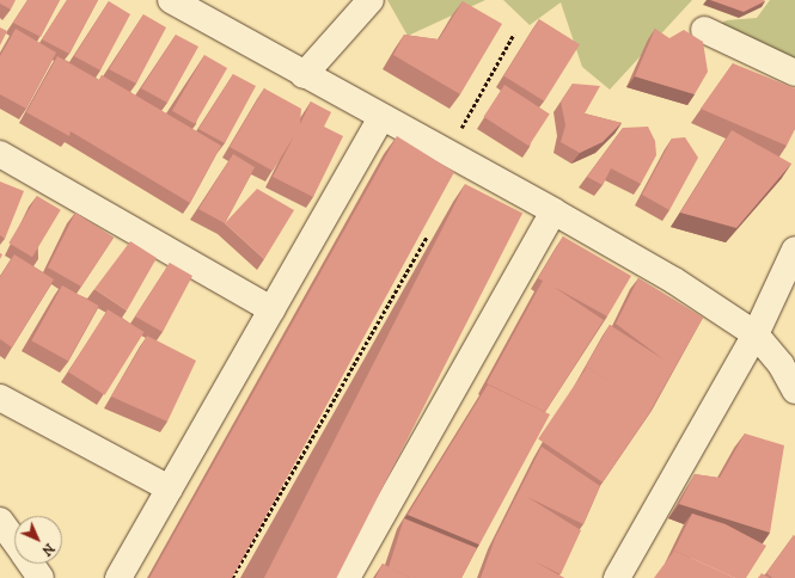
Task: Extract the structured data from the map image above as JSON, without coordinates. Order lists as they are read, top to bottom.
{
  "north": "bottom right"
}
